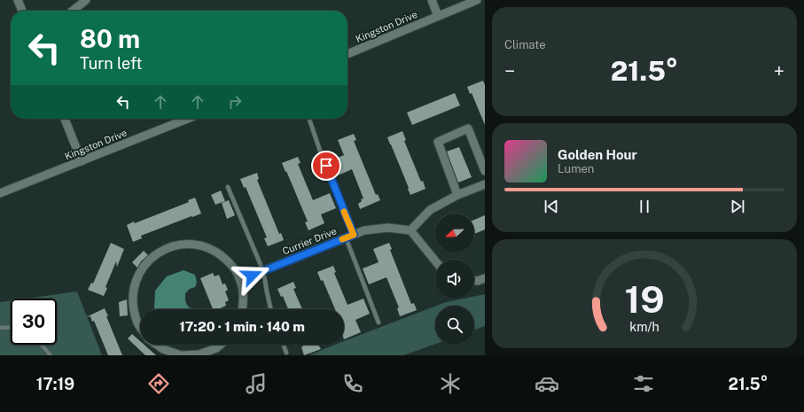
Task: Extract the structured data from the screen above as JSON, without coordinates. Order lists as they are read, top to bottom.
{
  "streets": {
    "street": ["Kingston Drive", "Currier Drive"]
  },
  "north": "left",
  "page": {
    "tile": "Climate",
    "turn": ["80 m", "Turn left"],
    "heat": ["−", "21.5°", "+"],
    "song": ["Golden Hour", "Lumen"],
    "limit": "30",
    "trip": "17:20 · 1 min · 140 m",
    "tabs": ["17:19", "21.5°"],
    "gauge": ["19", "km/h"]
  }
}
